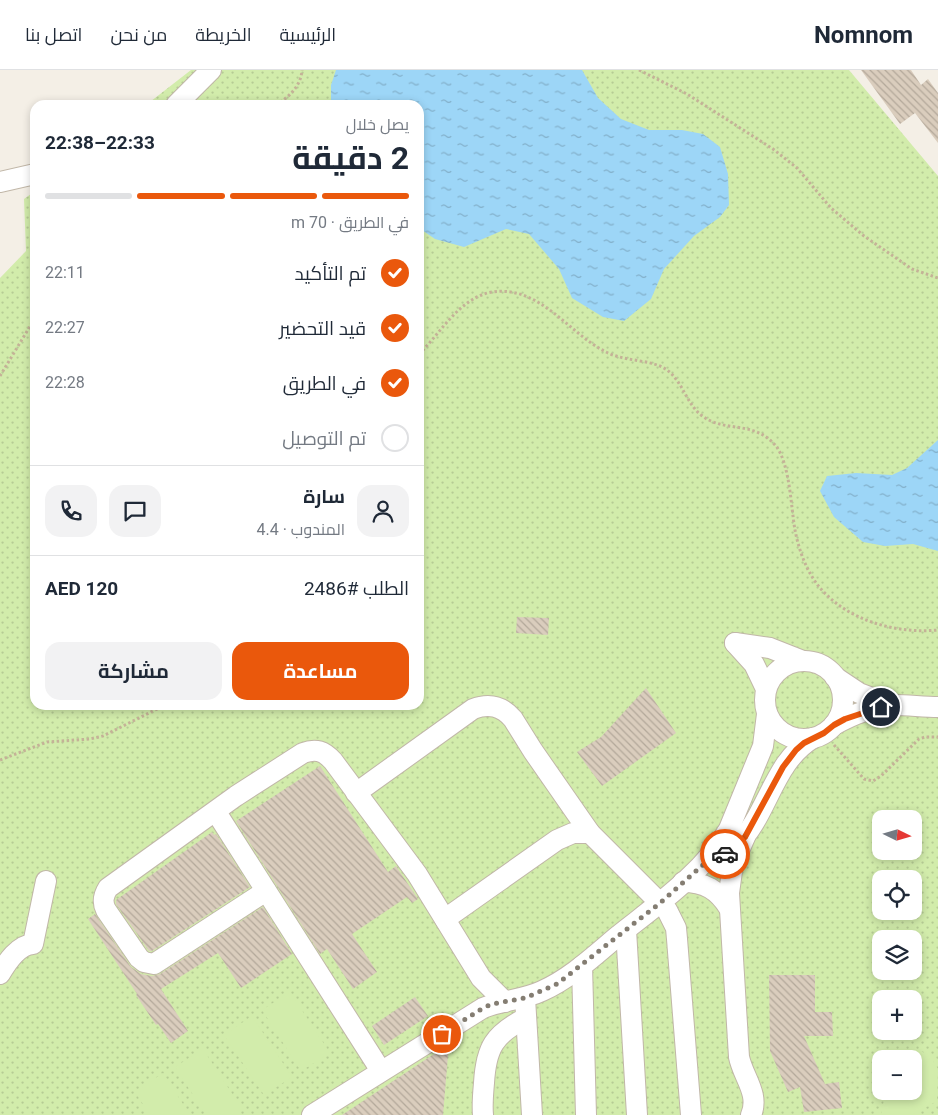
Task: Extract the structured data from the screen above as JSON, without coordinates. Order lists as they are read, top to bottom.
{
  "north": "right",
  "page": {
    "header": "Nomnom",
    "nav": [
      "الرئيسية",
      "الخريطة",
      "من نحن",
      "اتصل بنا"
    ],
    "heading": ["2 دقيقة", "يصل خلال", "22:33–22:38"],
    "panel": [
      "سارة",
      "المندوب · 4.4",
      "الطلب #2486",
      "AED 120"
    ],
    "bar": "في الطريق · 70 m",
    "list": [
      ["تم التأكيد", "22:11"],
      ["قيد التحضير", "22:27"],
      ["في الطريق", "22:28"],
      "تم التوصيل"
    ],
    "buttons": ["مساعدة", "مشاركة"],
    "map_buttons": ["+", "−"]
  }
}
